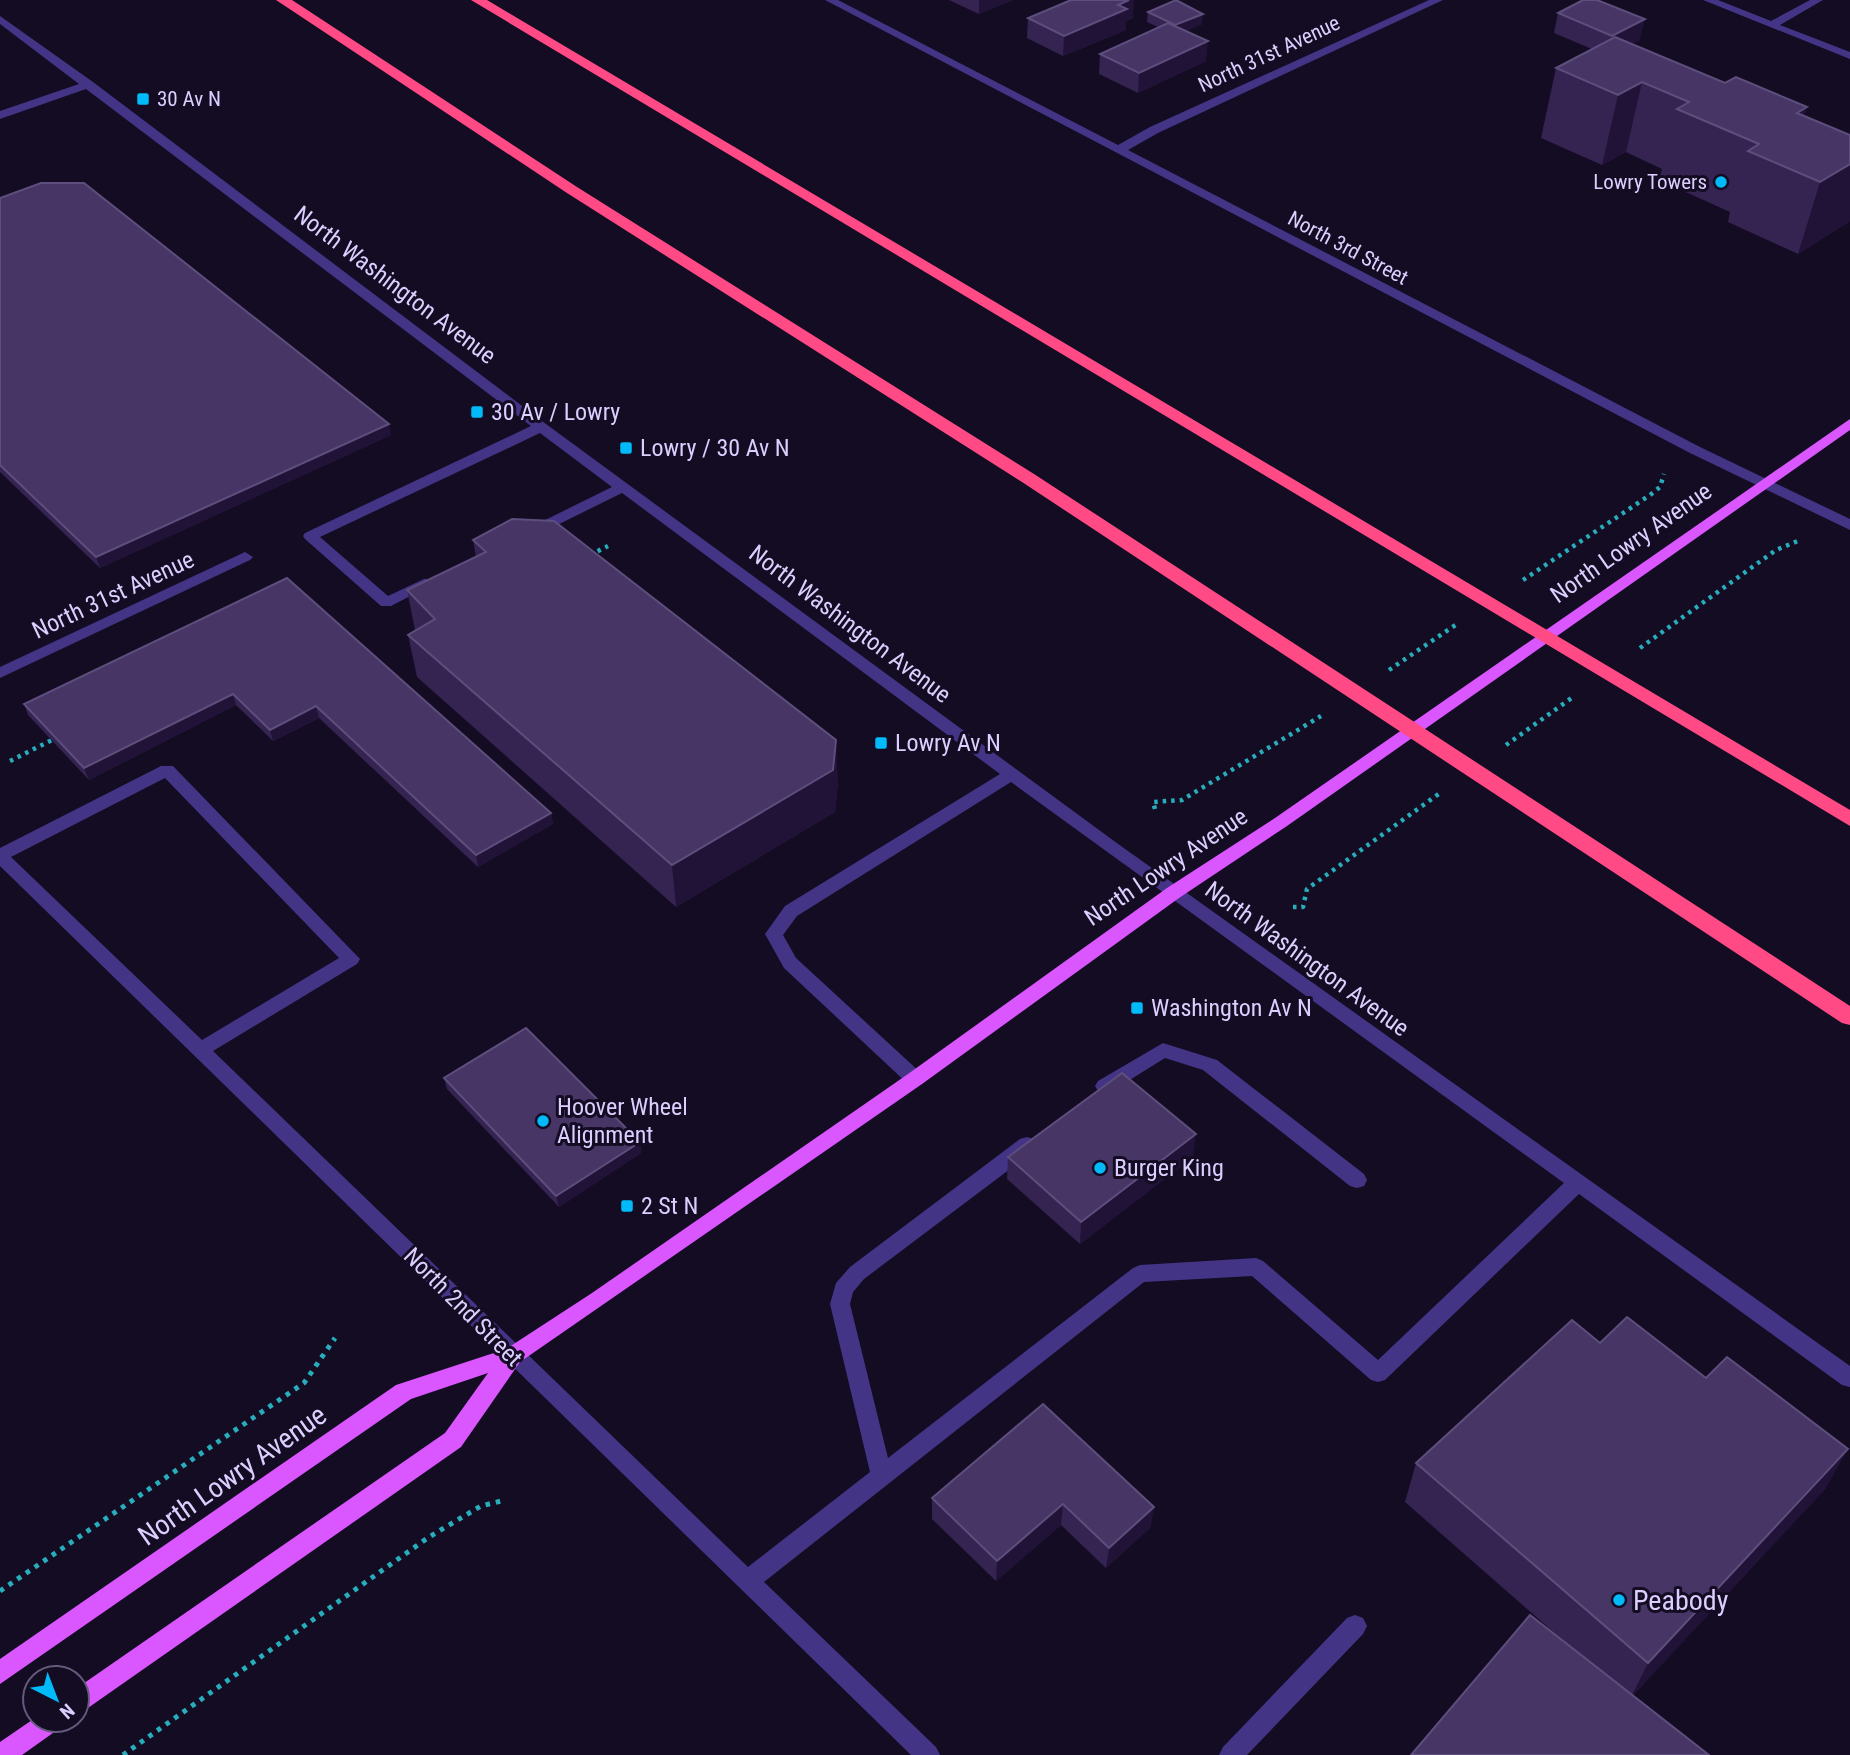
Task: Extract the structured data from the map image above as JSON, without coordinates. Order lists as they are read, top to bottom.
{
  "streets": {
    "main road": ["North Lowry Avenue"],
    "street": [
      "North 31st Avenue",
      "North 3rd Street",
      "North Washington Avenue",
      "North 2nd Street"
    ]
  },
  "crossings": [
    ["North 31st Avenue", "North 3rd Street"],
    ["North 3rd Street", "North Lowry Avenue"],
    ["North Washington Avenue", "North Lowry Avenue"],
    ["North Lowry Avenue", "North 2nd Street"]
  ],
  "places": {
    "transit": [
      "30 Av N",
      "30 Av / Lowry",
      "Lowry / 30 Av N",
      "Lowry Av N",
      "Washington Av N",
      "2 St N"
    ],
    "other": [
      "Lowry Towers",
      "Hoover Wheel Alignment",
      "Burger King",
      "Peabody"
    ]
  },
  "north": "bottom right"
}
